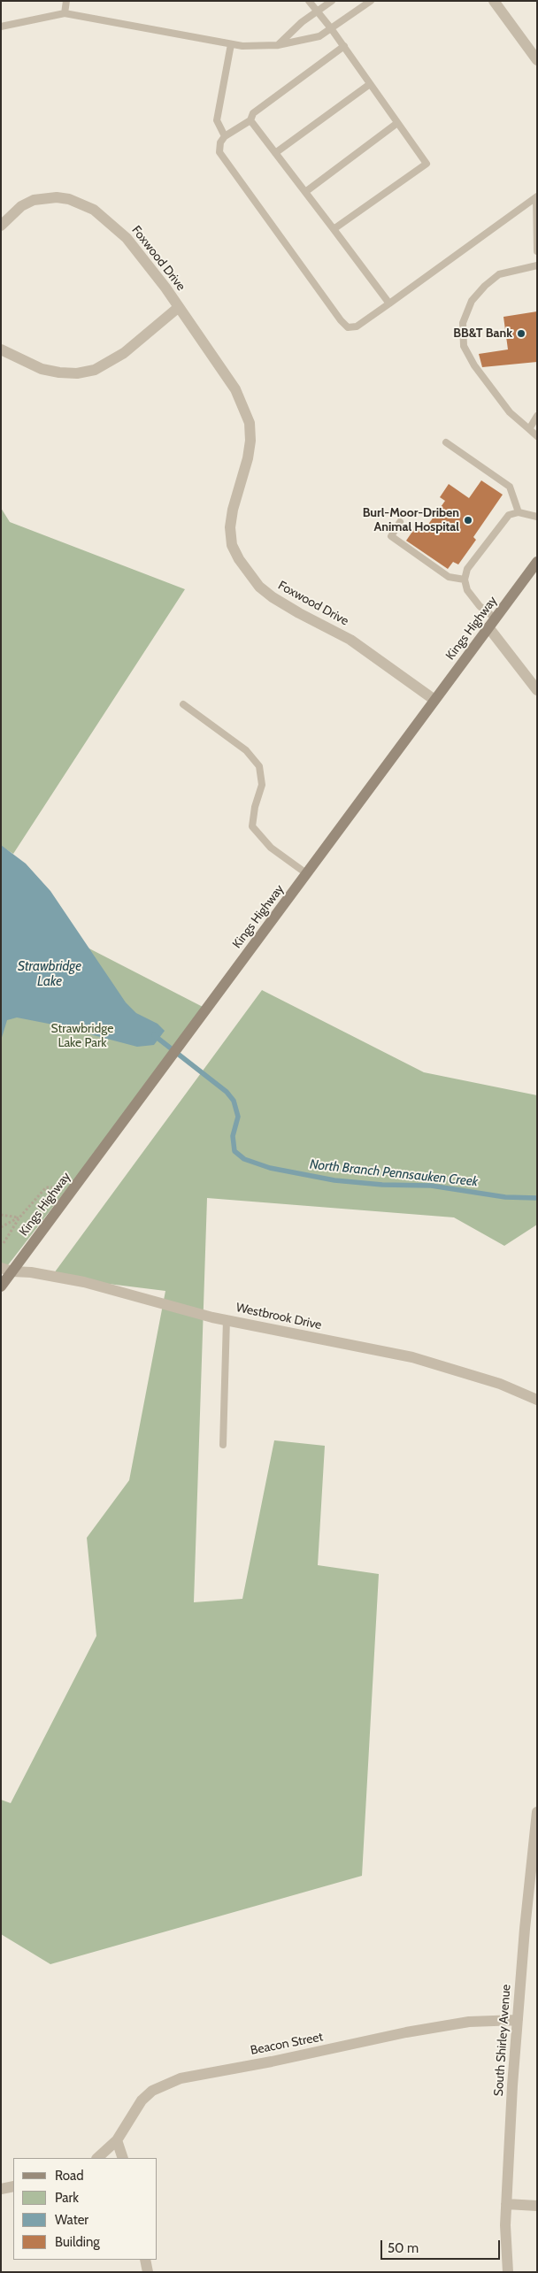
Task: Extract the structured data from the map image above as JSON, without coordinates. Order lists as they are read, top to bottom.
{
  "streets": {
    "main road": ["Kings Highway"],
    "street": [
      "Foxwood Drive",
      "Westbrook Drive",
      "South Shirley Avenue",
      "Beacon Street"
    ]
  },
  "crossings": [
    ["Foxwood Drive", "Kings Highway"],
    ["Kings Highway", "Westbrook Drive"],
    ["South Shirley Avenue", "Beacon Street"]
  ],
  "water": ["Strawbridge Lake", "North Branch Pennsauken Creek"],
  "parks": ["Strawbridge Lake Park"],
  "places": ["BB&T Bank", "Burl-Moor-Driben Animal Hospital"],
  "legend": [
    "Road",
    "Park",
    "Water",
    "Building"
  ],
  "scale_bar": "50 m"
}
